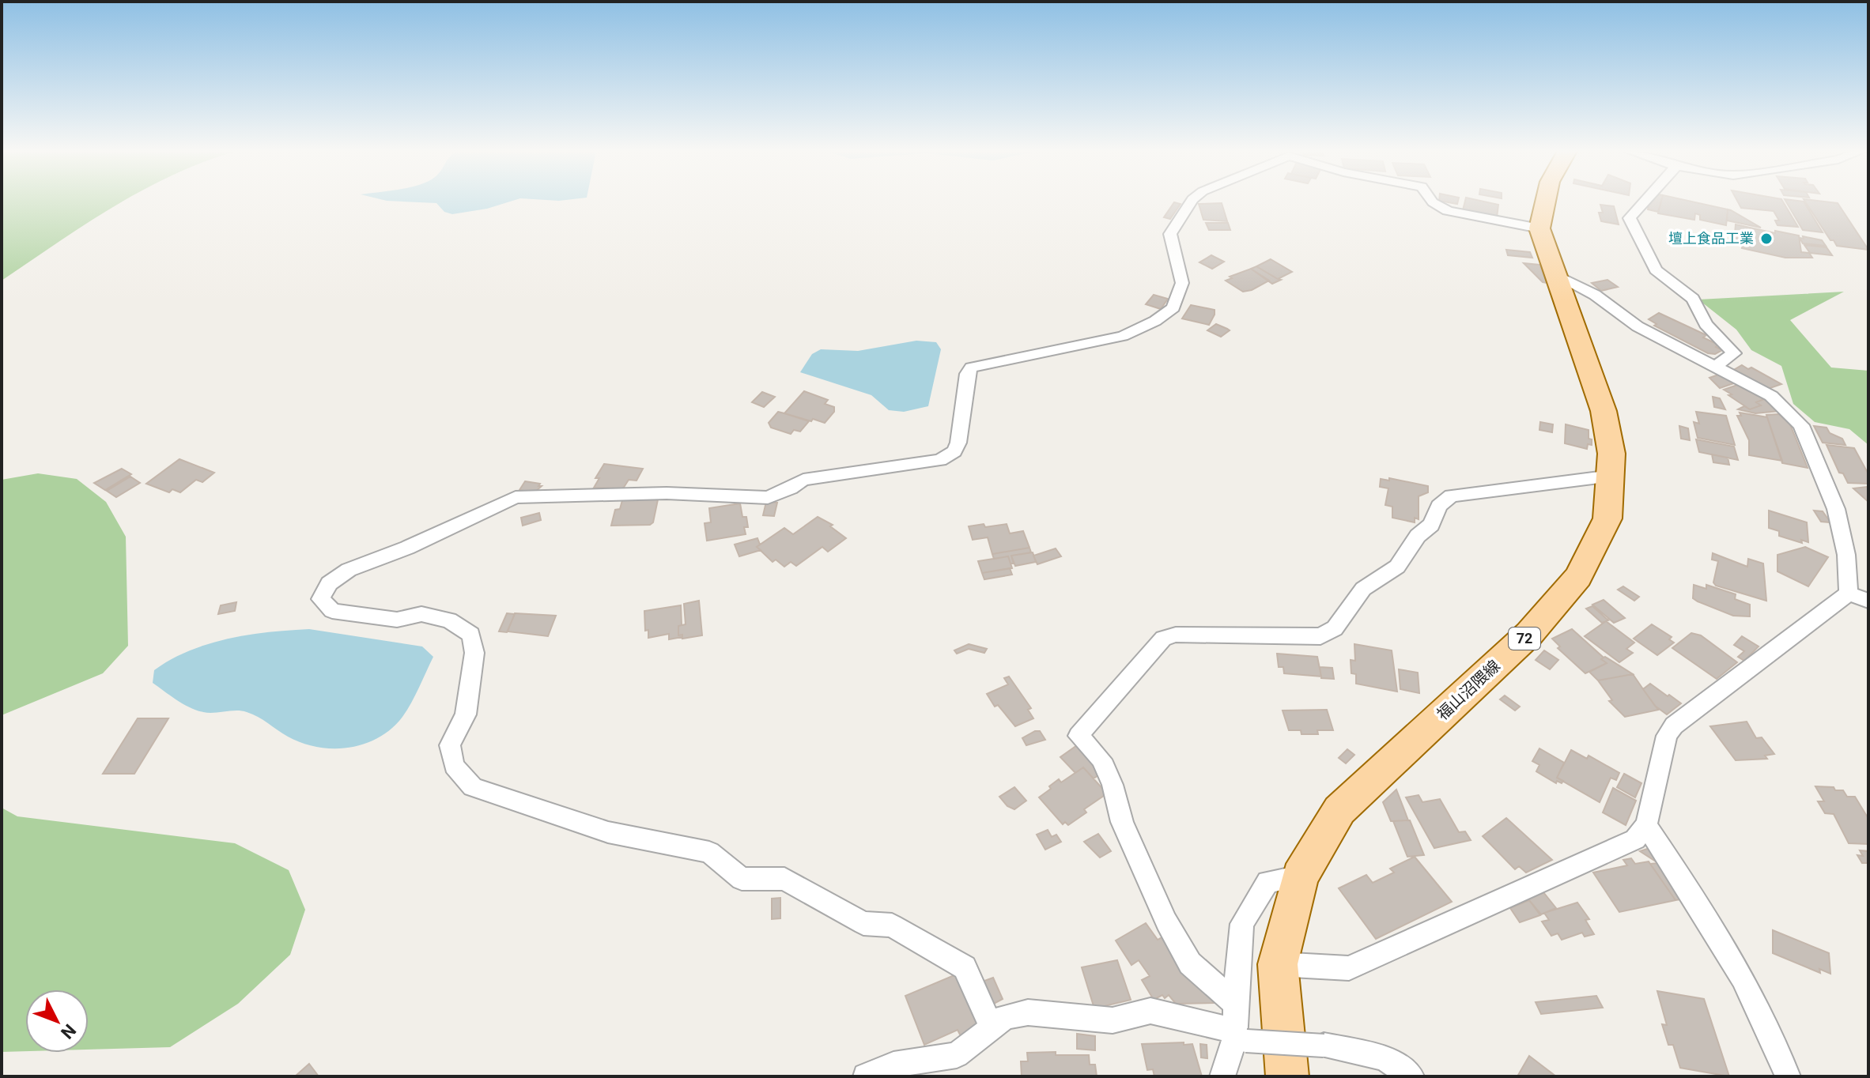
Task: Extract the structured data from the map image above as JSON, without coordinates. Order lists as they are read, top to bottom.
{
  "streets": {
    "main road": ["72", "福山沼隈線"]
  },
  "places": ["壇上食品工業"],
  "north": "bottom right"
}
